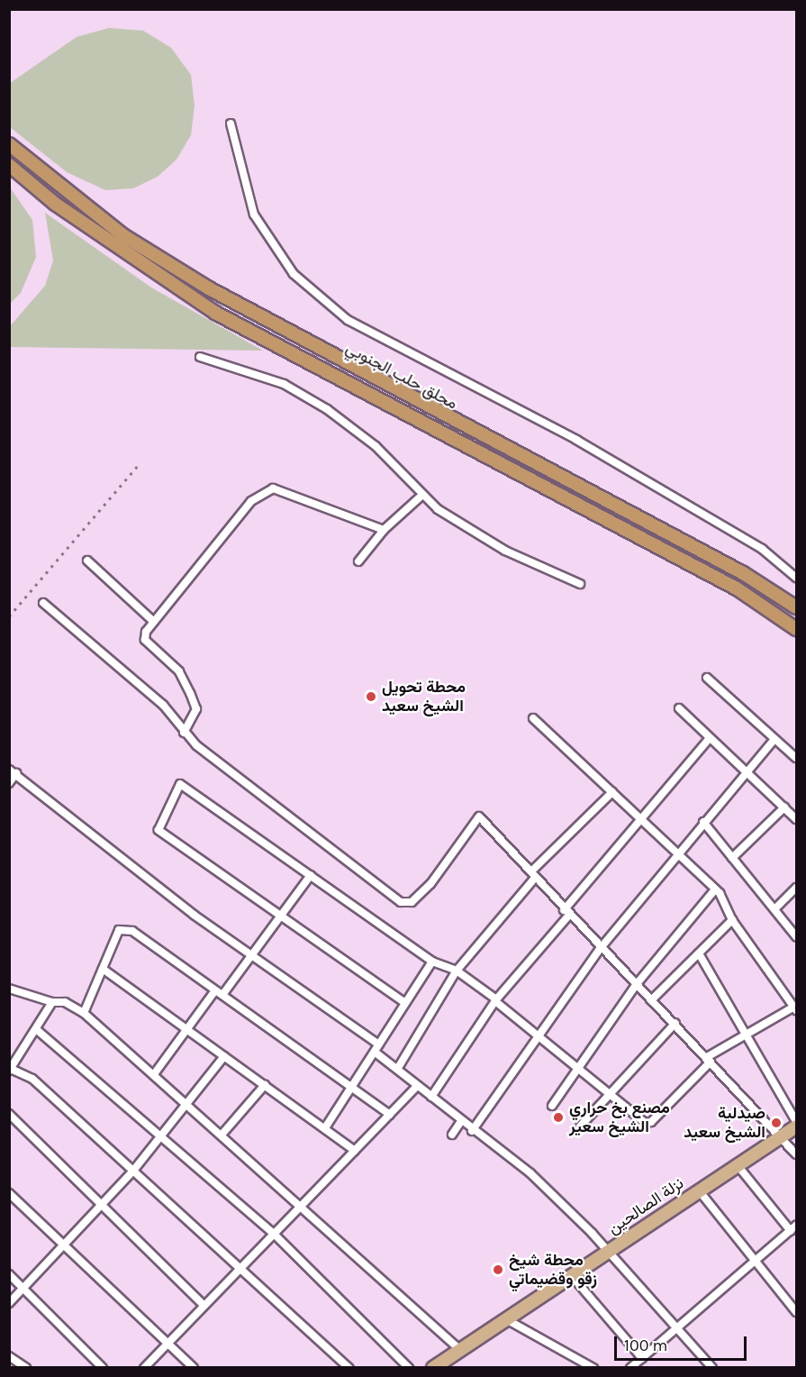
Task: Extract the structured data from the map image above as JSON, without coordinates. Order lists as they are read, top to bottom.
{
  "streets": {
    "highway": ["محلق حلب الجنوبي"],
    "main road": ["نزلة الصالحين"]
  },
  "places": [
    "محطة تحويل الشيخ سعيد",
    "مصنع بخ حراري الشيخ سعير",
    "صيدلية الشيخ سعيد",
    "محطة شيخ زقو وقضيماتي"
  ],
  "scale_bar": "100 m"
}
